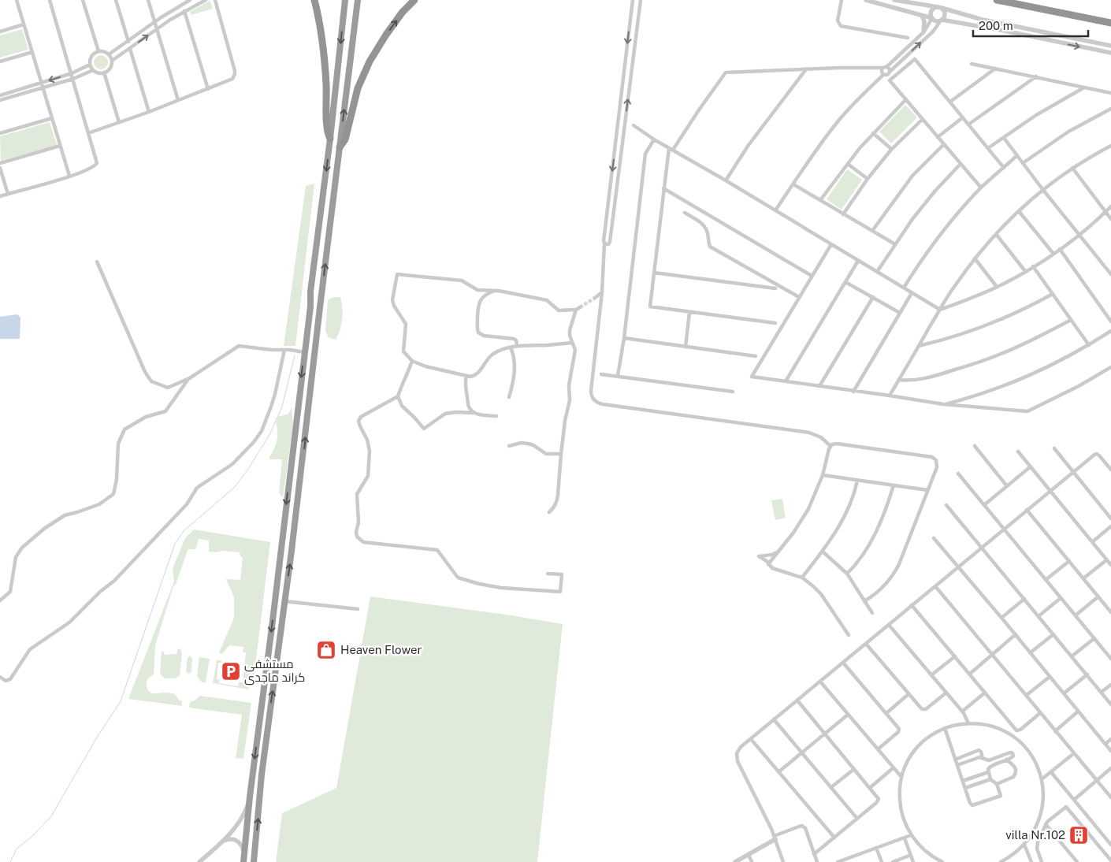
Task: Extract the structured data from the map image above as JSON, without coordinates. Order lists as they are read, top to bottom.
{
  "places": {
    "shop": ["Heaven Flower"],
    "parking": ["مستشفی کراند ماجدی"],
    "building": ["villa Nr.102"]
  },
  "scale_bar": "200 m"
}
